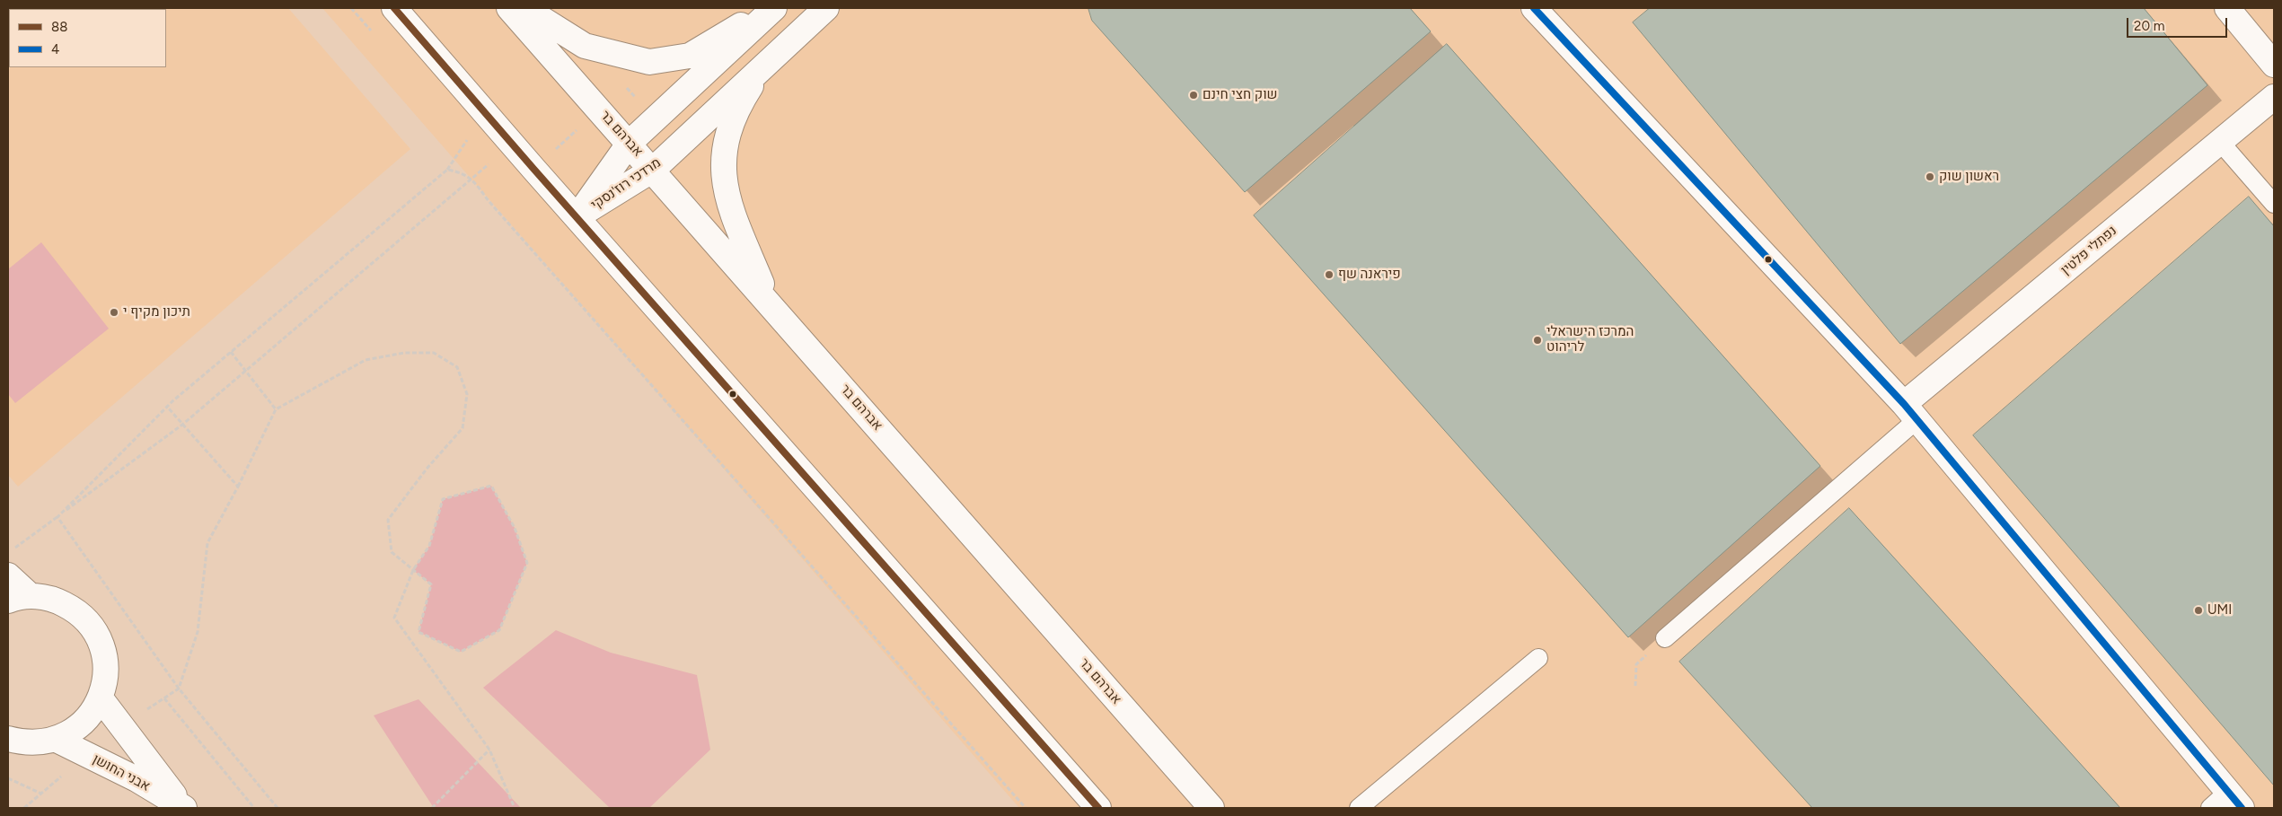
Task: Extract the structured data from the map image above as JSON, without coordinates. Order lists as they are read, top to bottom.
{
  "streets": {
    "street": [
      "אברהם בר",
      "מרדכי רוז'נסקי",
      "נפתלי פלטין",
      "אבני החושן"
    ]
  },
  "crossings": [
    ["אברהם בר", "מרדכי רוז'נסקי"]
  ],
  "places": [
    "שוק חצי חינם",
    "ראשון שוק",
    "פיראנה שף",
    "תיכון מקיף י",
    "המרכז הישראלי לריהוט",
    "UMI"
  ],
  "lines": ["transit line 88", "transit line 4"],
  "legend": ["88", "4"],
  "scale_bar": "20 m"
}
